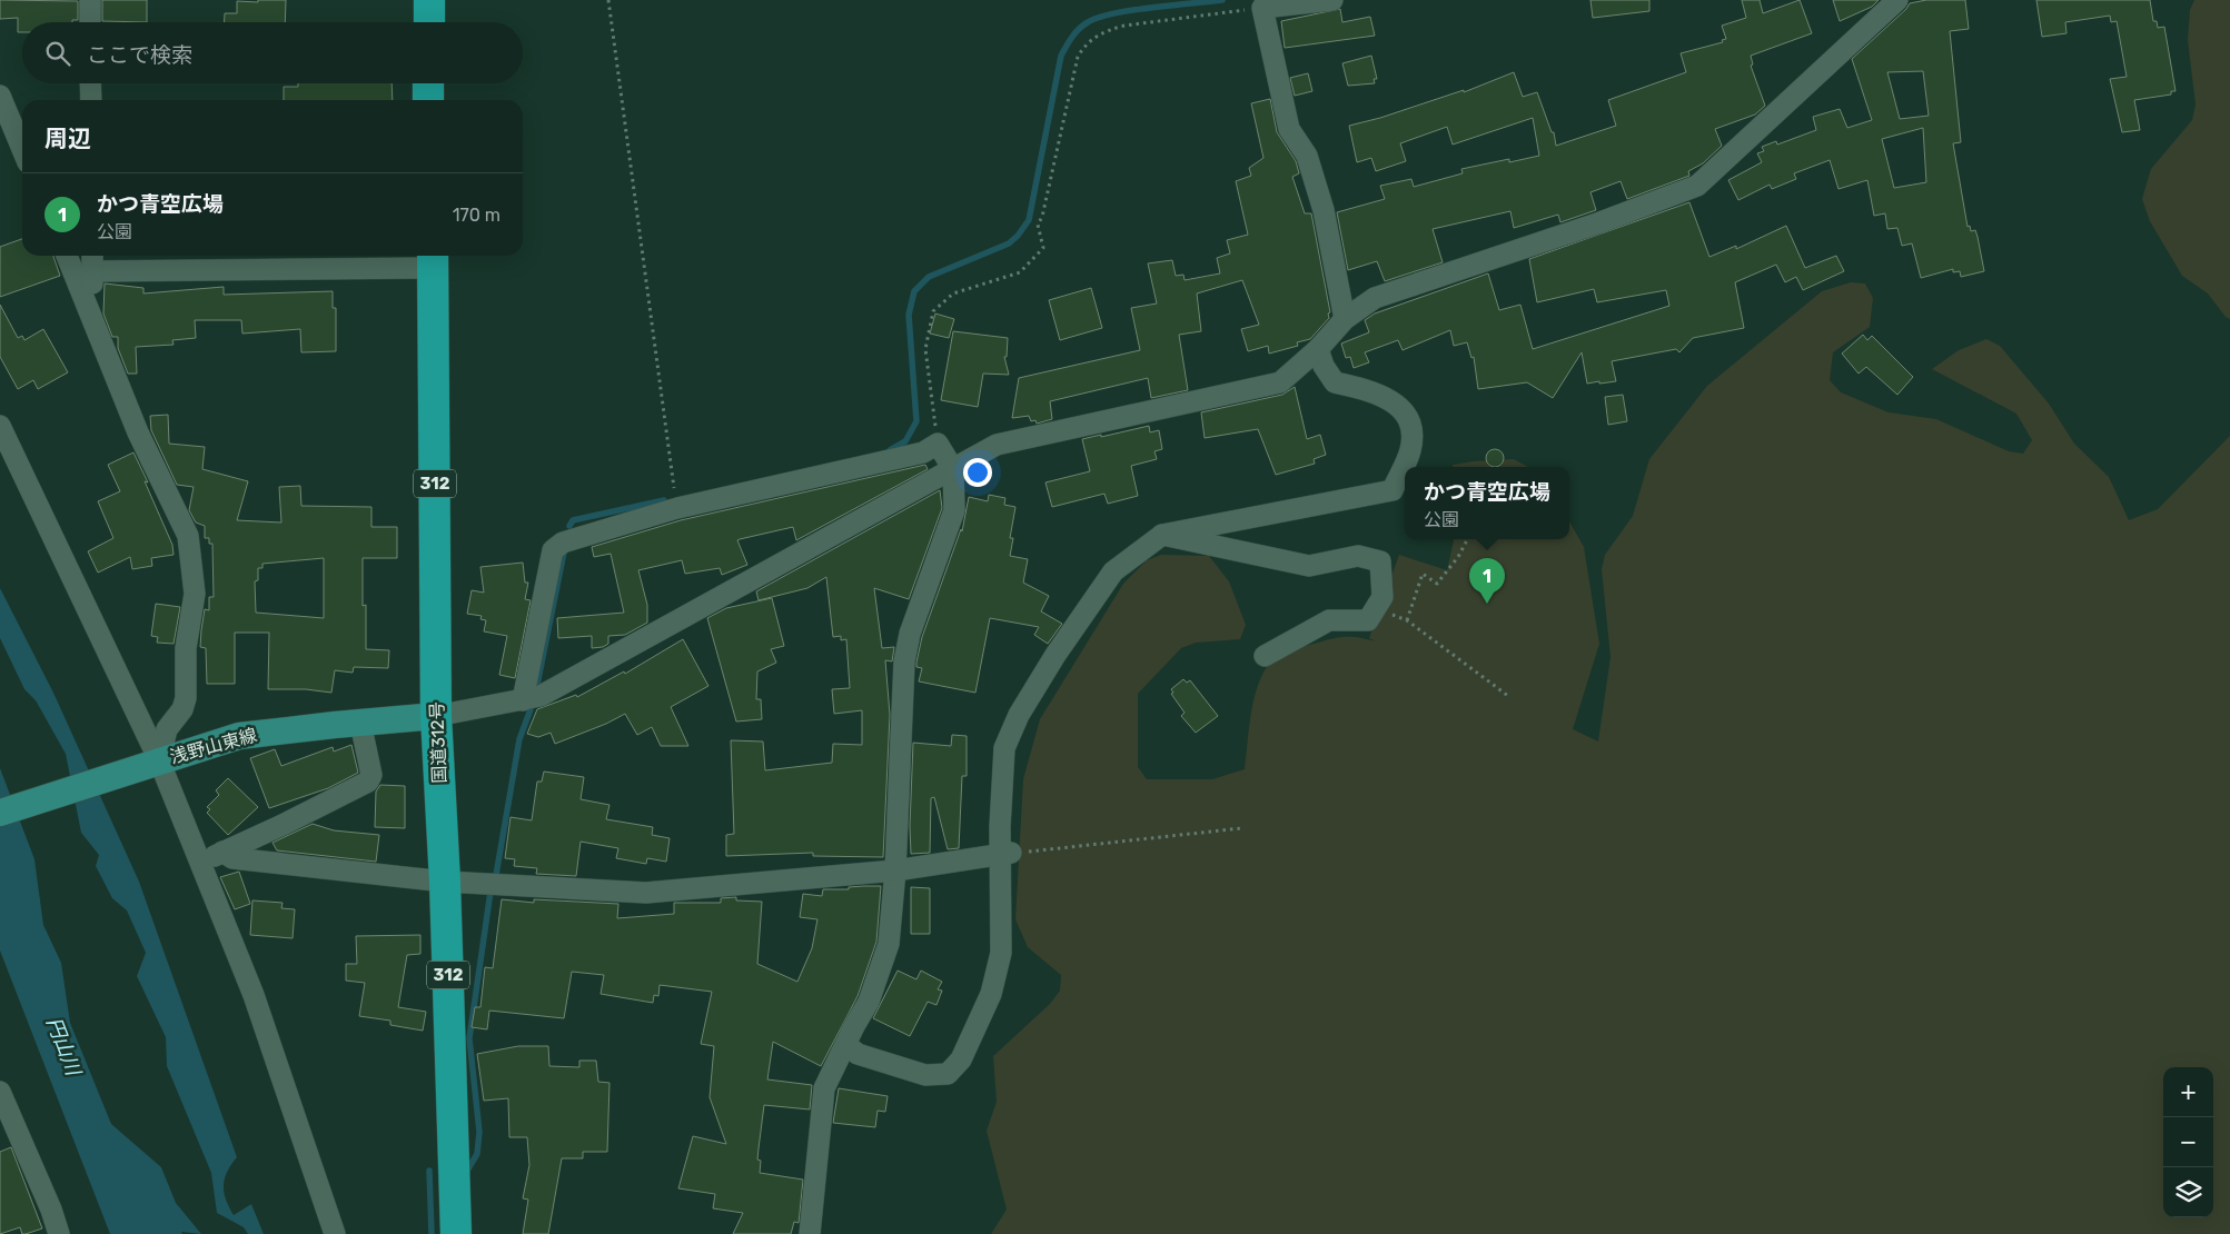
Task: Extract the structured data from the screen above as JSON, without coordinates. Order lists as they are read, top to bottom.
{
  "streets": {
    "highway": ["312", "国道312号"],
    "main road": ["浅野山東線"]
  },
  "crossings": [
    ["国道312号", "浅野山東線"]
  ],
  "water": ["円山川"],
  "page": {
    "search": "ここで検索",
    "heading": "周辺",
    "list": [
      {
        "mark": "1",
        "name": "かつ青空広場",
        "note": "公園",
        "value": "170 m"
      }
    ],
    "popup": ["かつ青空広場", "公園"],
    "pins": "1",
    "map_buttons": ["+", "−"]
  }
}
